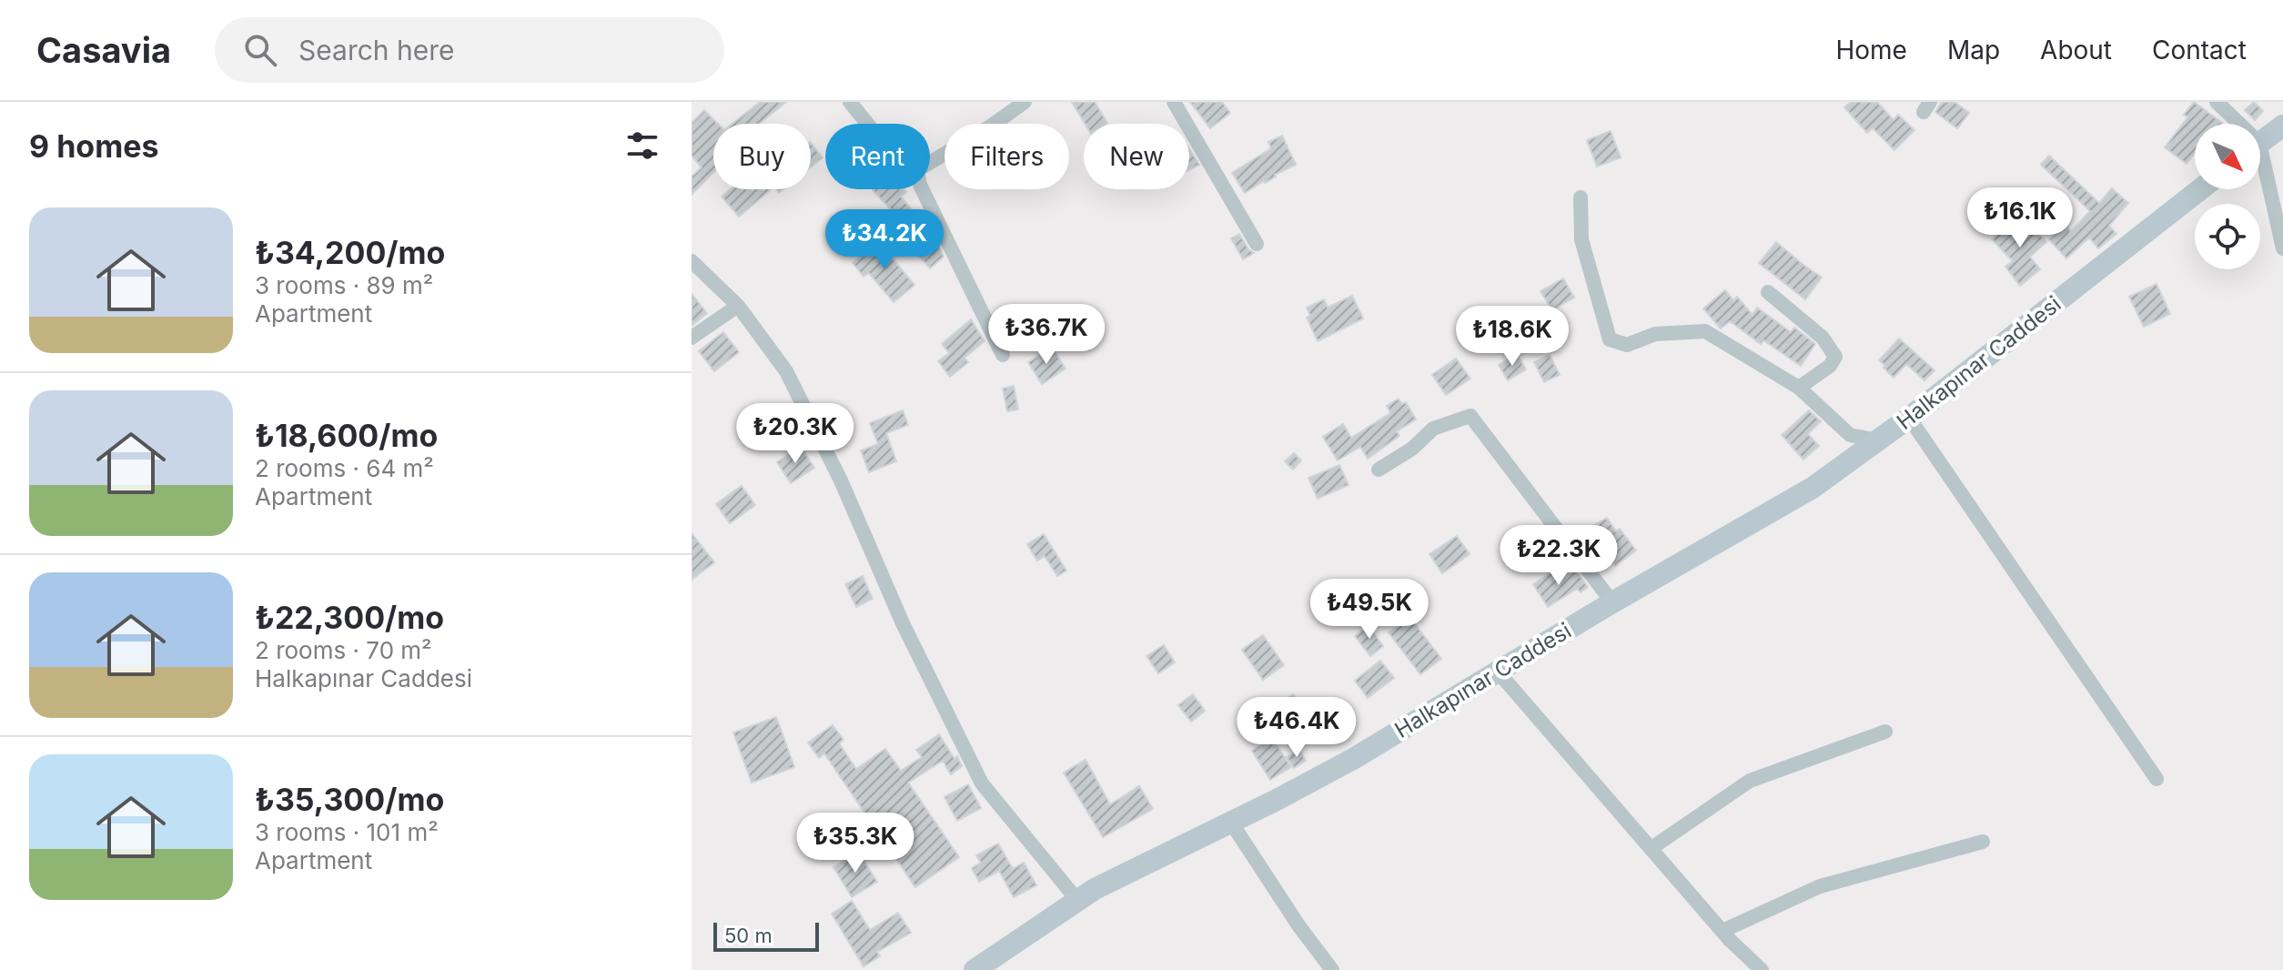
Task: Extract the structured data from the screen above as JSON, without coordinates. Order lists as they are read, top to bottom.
{
  "streets": {
    "main road": ["Halkapınar Caddesi"]
  },
  "scale_bar": "50 m",
  "north": "bottom right",
  "page": {
    "header": "Casavia",
    "search": "Search here",
    "nav": [
      "Home",
      "Map",
      "About",
      "Contact"
    ],
    "heading": "9 homes",
    "chip": [
      "Buy",
      "Rent",
      "Filters",
      "New"
    ],
    "price": [
      "₺16.1K",
      "₺34.2K",
      "₺36.7K",
      "₺18.6K",
      "₺20.3K",
      "₺22.3K",
      "₺49.5K",
      "₺46.4K",
      "₺35.3K"
    ],
    "list": [
      {
        "name": "₺34,200/mo",
        "note": "3 rooms · 89 m² · Apartment"
      },
      {
        "name": "₺18,600/mo",
        "note": "2 rooms · 64 m² · Apartment"
      },
      {
        "name": "₺22,300/mo",
        "note": "2 rooms · 70 m² · Halkapınar Caddesi"
      },
      {
        "name": "₺35,300/mo",
        "note": "3 rooms · 101 m² · Apartment"
      }
    ],
    "scale": "50 m"
  }
}
